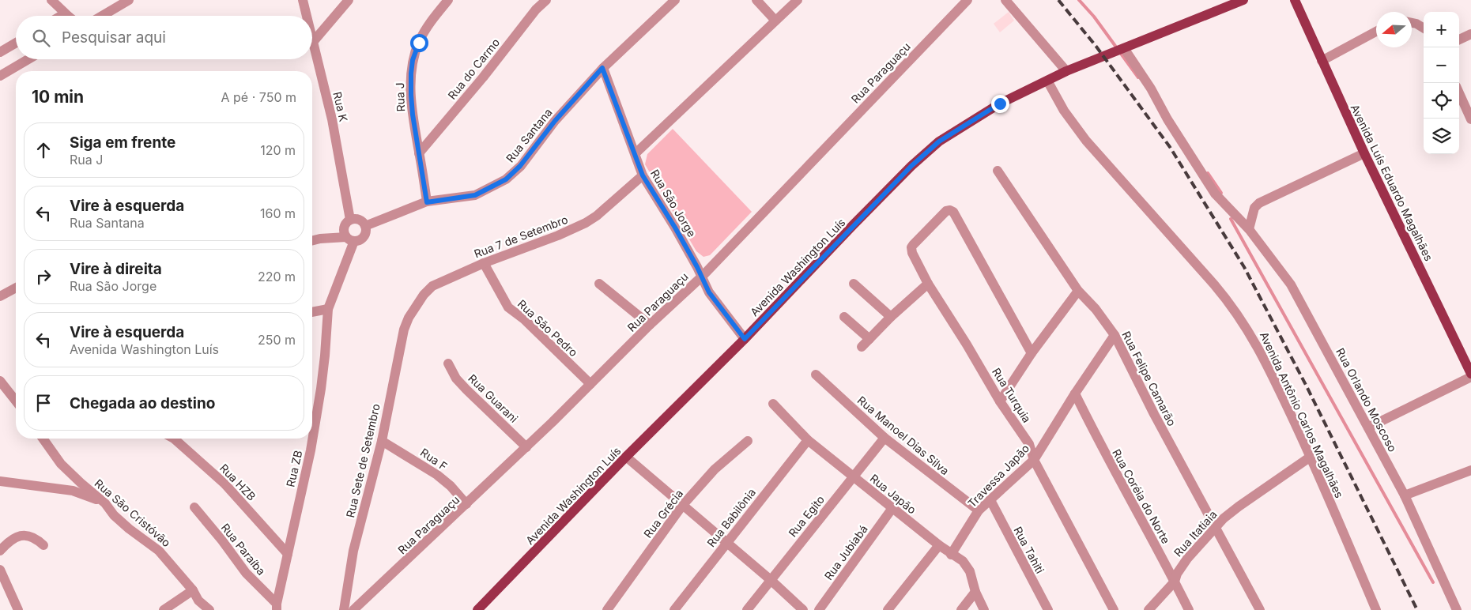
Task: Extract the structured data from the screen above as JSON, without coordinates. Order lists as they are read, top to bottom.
{
  "streets": {
    "main road": ["Avenida Luís Eduardo Magalhães", "Avenida Washington Luís"],
    "street": [
      "Rua do Carmo",
      "Rua Paraguaçu",
      "Rua J",
      "Rua K",
      "Rua Santana",
      "Rua São Jorge",
      "Rua 7 de Setembro",
      "Rua São Pedro",
      "Rua Felipe Camarão",
      "Rua Turquia",
      "Rua Guarani",
      "Rua Orlando Moscoso",
      "Avenida Antônio Carlos Magalhães",
      "Rua Manoel Dias Silva",
      "Rua F",
      "Rua Sete de Setembro",
      "Rua ZB",
      "Travessa Japão",
      "Rua HZB",
      "Rua Japão",
      "Rua Coréia do Norte",
      "Rua São Cristóvão",
      "Rua Grécia",
      "Rua Egito",
      "Rua Babilônia",
      "Rua Itatiaia",
      "Rua Paraíba",
      "Rua Tahiti",
      "Rua Jubiabá"
    ]
  },
  "crossings": [
    ["Rua do Carmo", "Rua J"],
    ["Rua Paraguaçu", "Rua São Jorge"],
    ["Rua Paraguaçu", "Rua São Pedro"],
    ["Rua Paraguaçu", "Rua Guarani"],
    ["Rua Paraguaçu", "Rua F"],
    ["Rua J", "Rua Santana"],
    ["Rua K", "Rua Santana"],
    ["Rua K", "Rua ZB"],
    ["Rua Santana", "Rua São Jorge"],
    ["Rua Santana", "Rua ZB"],
    ["Rua São Jorge", "Rua 7 de Setembro"],
    ["Rua São Jorge", "Avenida Washington Luís"],
    ["Rua 7 de Setembro", "Rua São Pedro"],
    ["Rua 7 de Setembro", "Rua Sete de Setembro"],
    ["Avenida Washington Luís", "Rua Orlando Moscoso"],
    ["Avenida Washington Luís", "Avenida Antônio Carlos Magalhães"],
    ["Rua Felipe Camarão", "Travessa Japão"],
    ["Rua Felipe Camarão", "Rua Itatiaia"],
    ["Rua Turquia", "Travessa Japão"],
    ["Avenida Antônio Carlos Magalhães", "Rua Itatiaia"],
    ["Rua Manoel Dias Silva", "Travessa Japão"],
    ["Rua Manoel Dias Silva", "Rua Egito"],
    ["Rua F", "Rua Sete de Setembro"],
    ["Rua ZB", "Rua HZB"],
    ["Rua ZB", "Rua Paraíba"],
    ["Travessa Japão", "Rua Japão"],
    ["Travessa Japão", "Rua Coréia do Norte"],
    ["Travessa Japão", "Rua Tahiti"],
    ["Rua Japão", "Rua Egito"],
    ["Rua Japão", "Rua Babilônia"],
    ["Rua Japão", "Rua Jubiabá"],
    ["Rua Coréia do Norte", "Rua Itatiaia"]
  ],
  "north": "left",
  "page": {
    "map_buttons": ["+", "−"],
    "search": "Pesquisar aqui",
    "heading": ["10 min", "A pé · 750 m"],
    "list": [
      ["Siga em frente", "Rua J", "120 m"],
      ["Vire à esquerda", "Rua Santana", "160 m"],
      ["Vire à direita", "Rua São Jorge", "220 m"],
      ["Vire à esquerda", "Avenida Washington Luís", "250 m"],
      "Chegada ao destino"
    ]
  }
}
